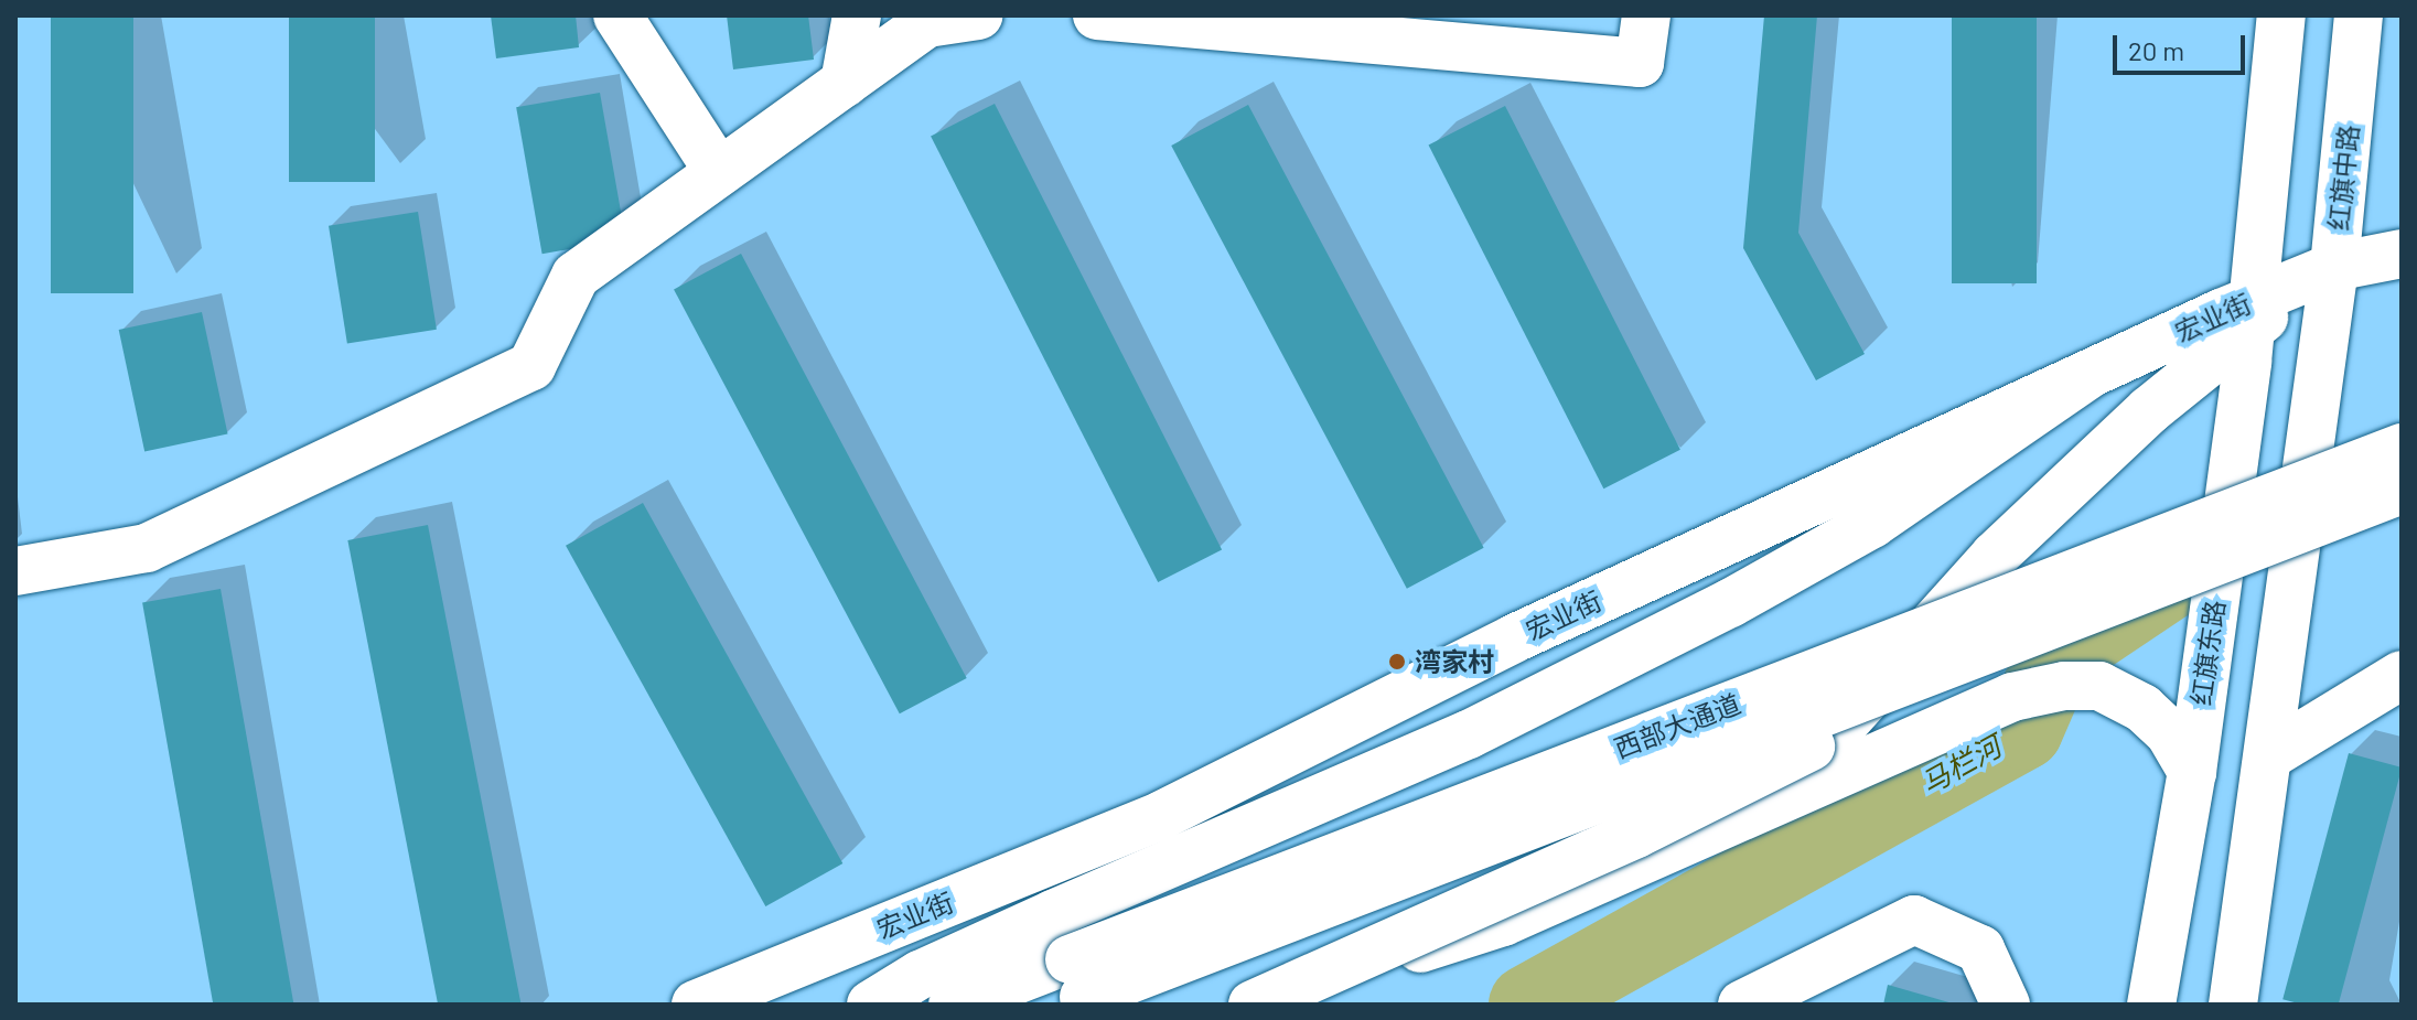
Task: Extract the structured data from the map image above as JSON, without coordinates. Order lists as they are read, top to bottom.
{
  "streets": {
    "main road": [
      "红旗中路",
      "宏业街",
      "红旗东路",
      "西部大通道"
    ]
  },
  "crossings": [
    ["红旗中路", "宏业街"],
    ["宏业街", "红旗东路"]
  ],
  "water": ["马栏河"],
  "places": ["湾家村"],
  "scale_bar": "20 m"
}
